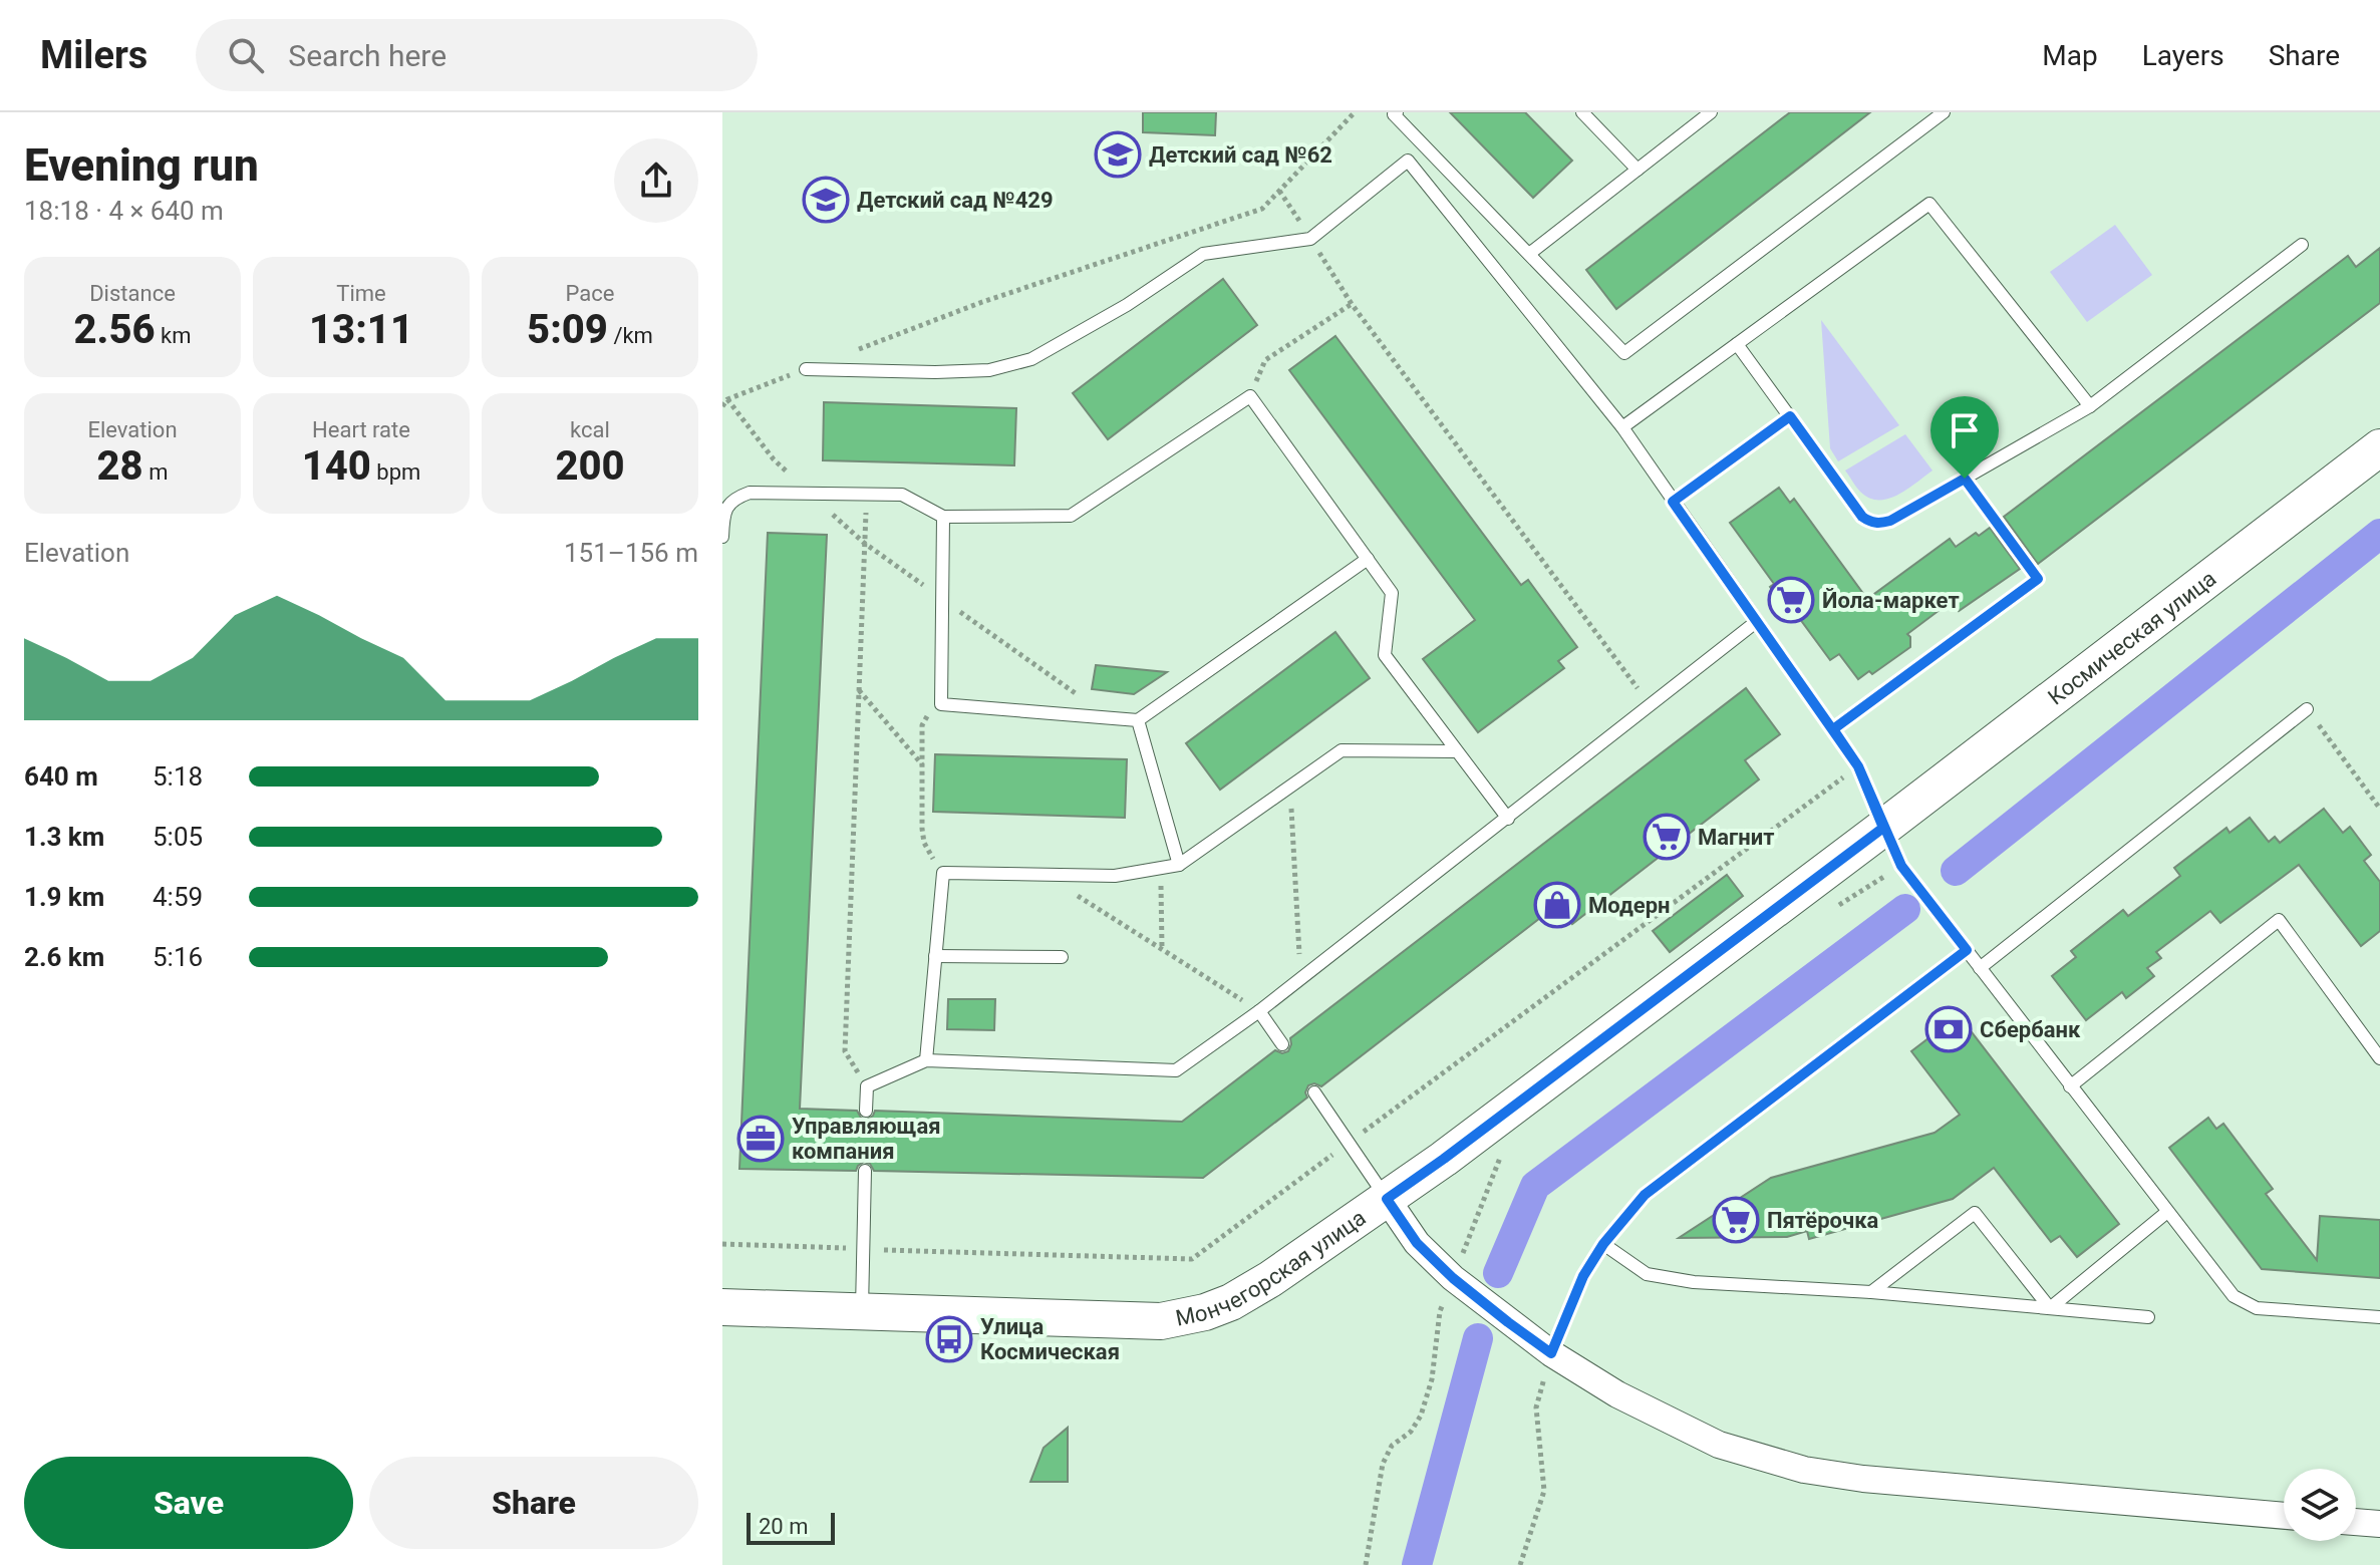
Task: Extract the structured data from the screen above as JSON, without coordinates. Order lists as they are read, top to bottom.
{
  "streets": {
    "street": ["Космическая улица", "Мончегорская улица"]
  },
  "crossings": [
    ["Космическая улица", "Мончегорская улица"]
  ],
  "places": {
    "school or university": ["Детский сад №62", "Детский сад №429"],
    "supermarket": ["Йола-маркет", "Магнит", "Пятёрочка"],
    "shop": ["Модерн"],
    "bank": ["Сбербанк"],
    "office": ["Управляющая компания"],
    "bus stop": ["Улица Космическая"]
  },
  "scale_bar": "20 m",
  "page": {
    "header": "Milers",
    "search": "Search here",
    "nav": ["Map", "Layers", "Share"],
    "heading": ["Evening run", "18:18 · 4 × 640 m"],
    "stats": [
      ["Distance", "2.56 km"],
      ["Time", "13:11"],
      ["Pace", "5:09 /km"],
      ["Elevation", "28 m"],
      ["Heart rate", "140 bpm"],
      ["kcal", "200"]
    ],
    "chart": ["Elevation", "151–156 m"],
    "list": [
      {
        "name": "640 m",
        "note": "5:18"
      },
      {
        "name": "1.3 km",
        "note": "5:05"
      },
      {
        "name": "1.9 km",
        "note": "4:59"
      },
      {
        "name": "2.6 km",
        "note": "5:16"
      }
    ],
    "buttons": ["Save", "Share"],
    "scale": "20 m"
  }
}
